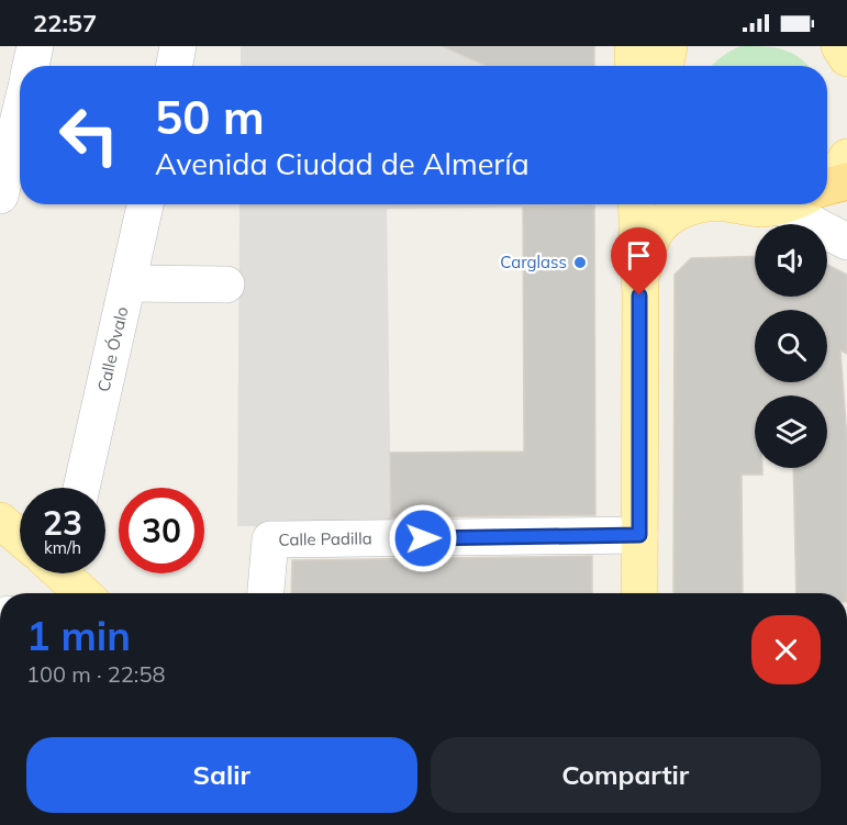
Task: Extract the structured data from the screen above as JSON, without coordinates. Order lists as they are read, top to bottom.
{
  "streets": {
    "street": ["Calle Óvalo", "Calle Padilla"]
  },
  "places": ["Carglass"],
  "page": {
    "status": "22:57",
    "turn": ["50 m", "Avenida Ciudad de Almería"],
    "speed": "23 km/h",
    "limit": "30",
    "heading": ["1 min", "100 m · 22:58"],
    "buttons": ["Salir", "Compartir"]
  }
}
